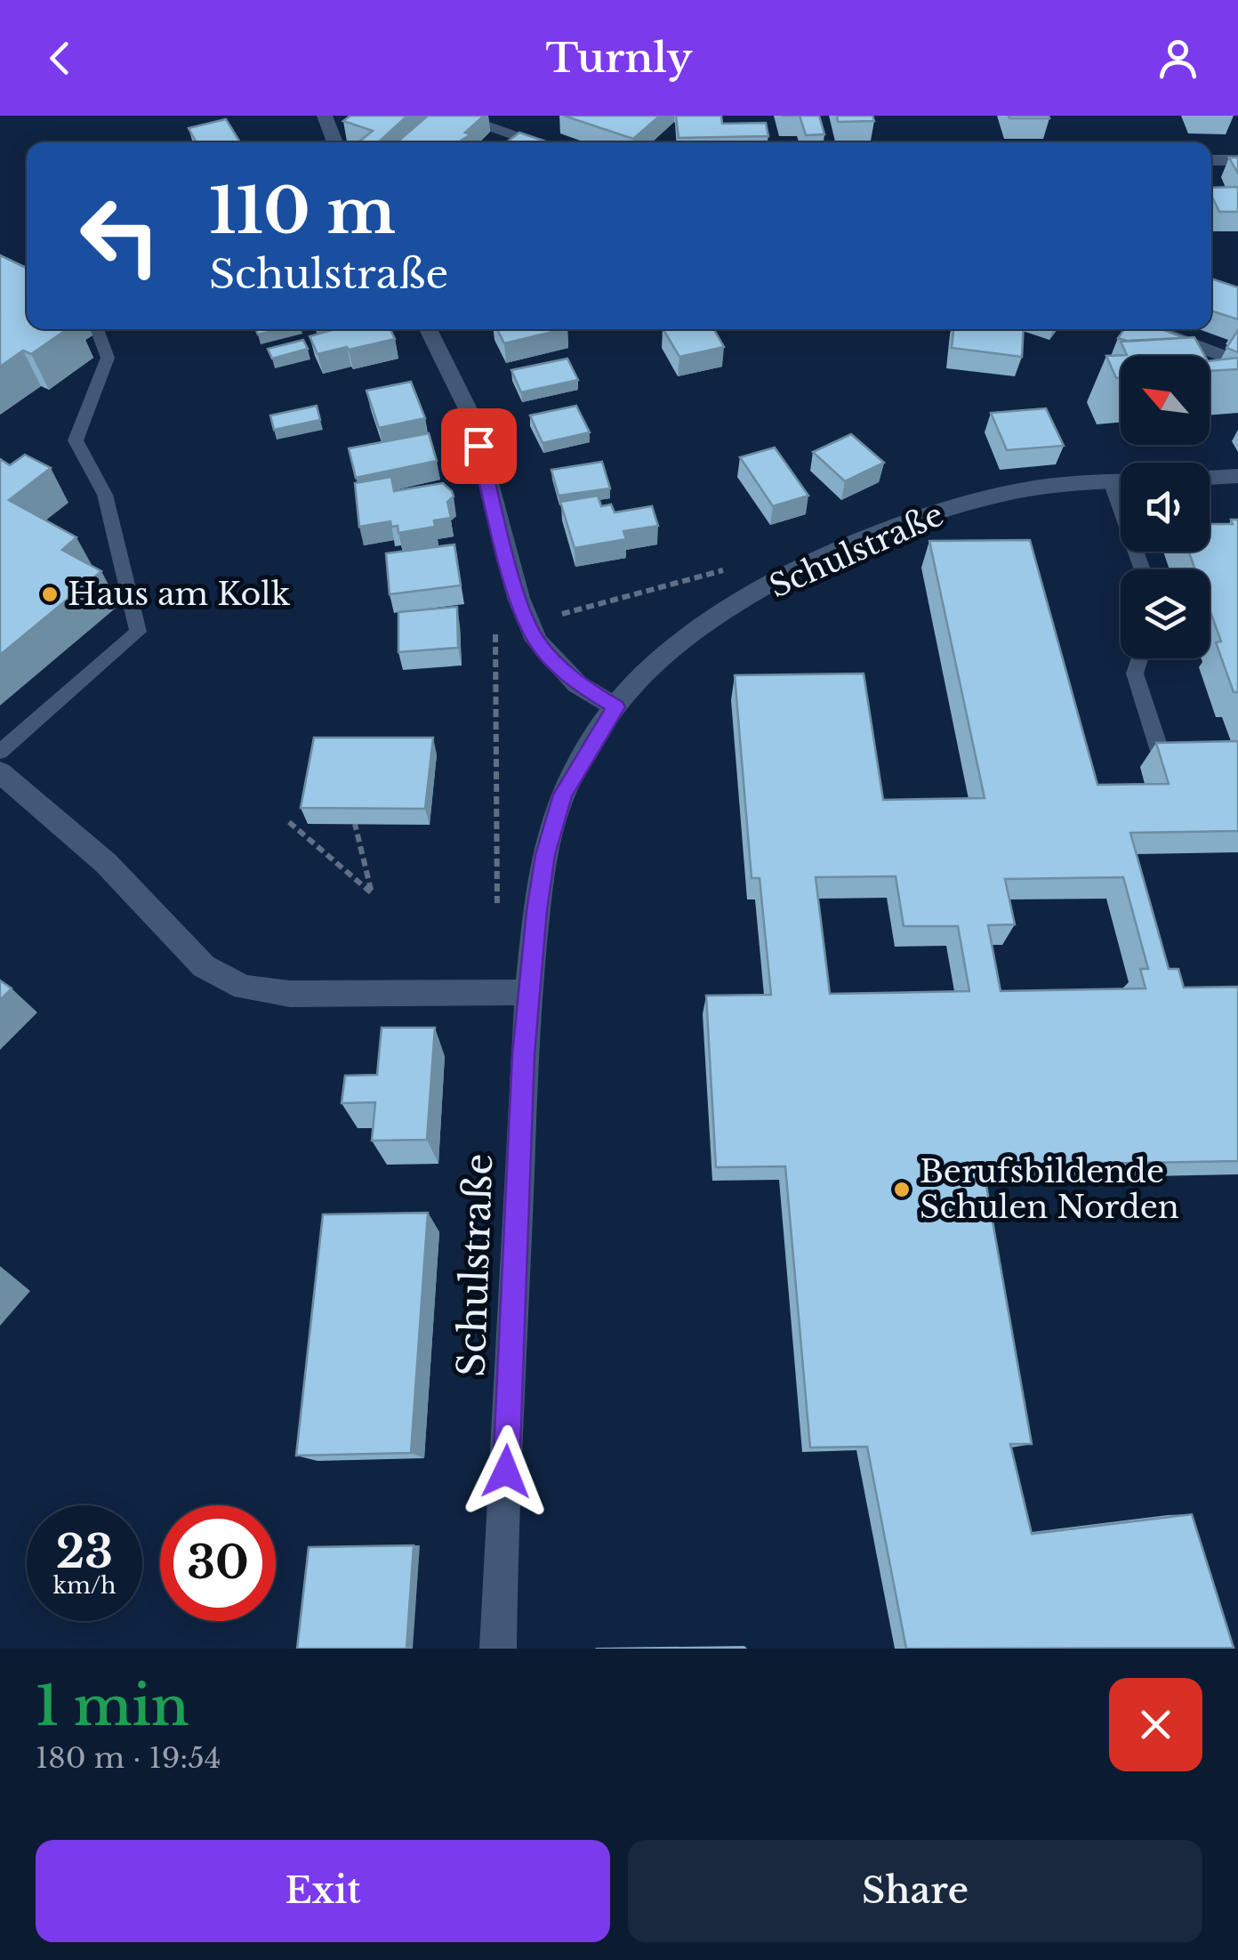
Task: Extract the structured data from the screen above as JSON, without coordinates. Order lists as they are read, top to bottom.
{
  "streets": {
    "street": ["Schulstraße"]
  },
  "places": ["Haus am Kolk", "Berufsbildende Schulen Norden"],
  "north": "top left",
  "page": {
    "header": "Turnly",
    "turn": ["110 m", "Schulstraße"],
    "speed": "23 km/h",
    "limit": "30",
    "heading": ["1 min", "180 m · 19:54"],
    "buttons": ["Exit", "Share"]
  }
}
